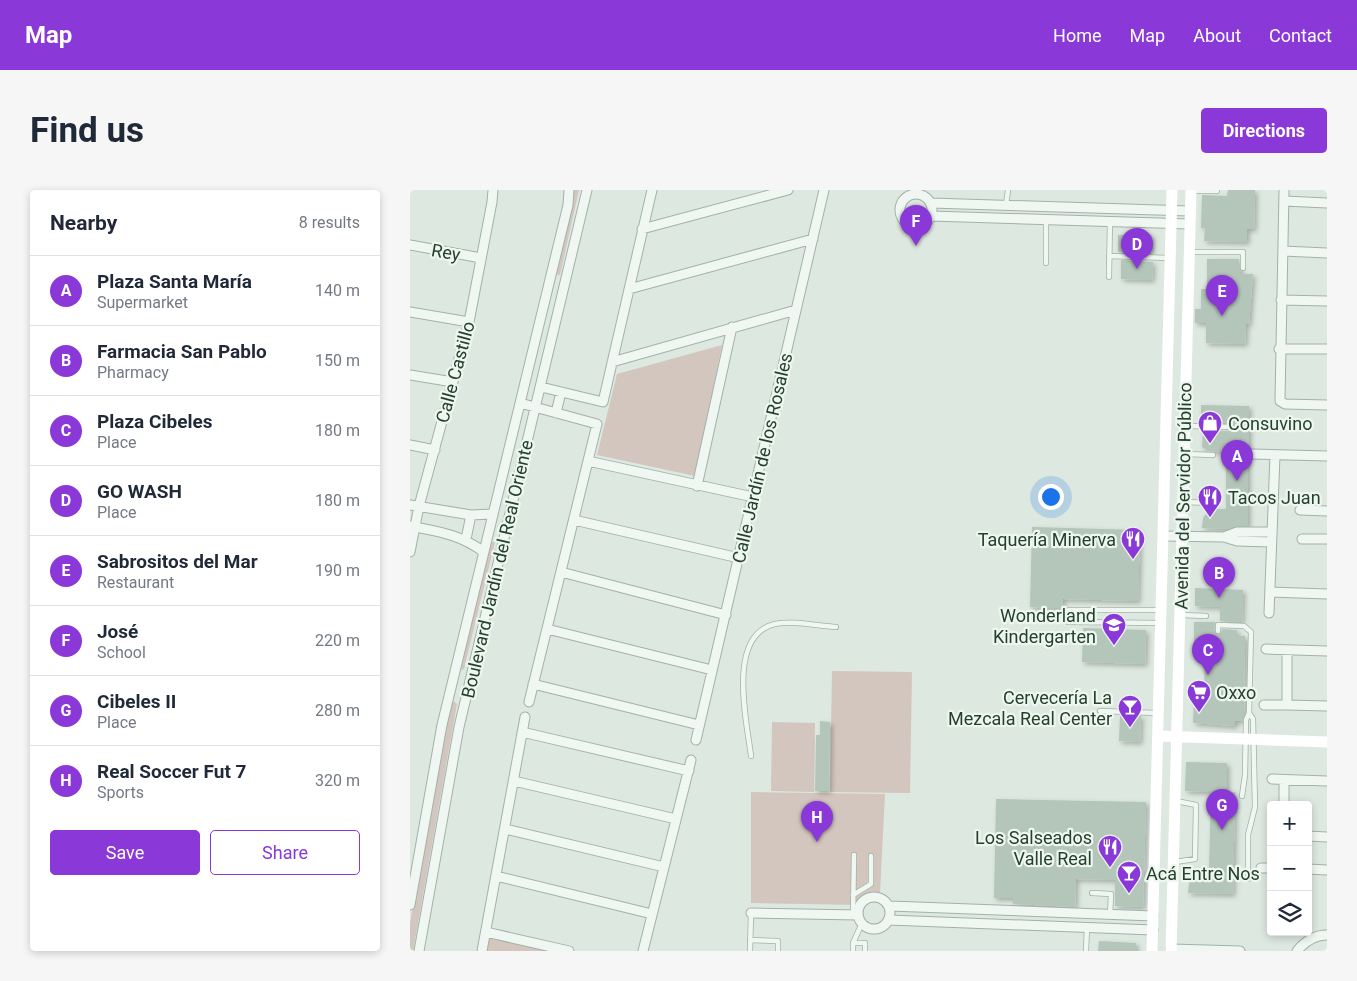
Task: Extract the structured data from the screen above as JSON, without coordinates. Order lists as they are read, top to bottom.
{
  "streets": {
    "street": [
      "Rey",
      "Calle Castillo",
      "Calle Jardín de los Rosales",
      "Avenida del Servidor Público",
      "Boulevard Jardín del Real Oriente"
    ]
  },
  "crossings": [
    ["Rey", "Calle Castillo"]
  ],
  "places": {
    "shop": ["Consuvino"],
    "restaurant": ["Tacos Juan", "Taquería Minerva", "Los Salseados Valle Real"],
    "school or university": ["Wonderland Kindergarten"],
    "supermarket": ["Oxxo"],
    "bar": ["Cervecería La Mezcala Real Center", "Acá Entre Nos"]
  },
  "page": {
    "header": "Map",
    "nav": [
      "Home",
      "Map",
      "About",
      "Contact"
    ],
    "buttons": [
      "Directions",
      ["Save", "Share"]
    ],
    "title": "Find us",
    "heading": ["Nearby", "8 results"],
    "pins": [
      "F",
      "D",
      "E",
      "A",
      "B",
      "C",
      "G",
      "H"
    ],
    "list": [
      {
        "mark": "A",
        "name": "Plaza Santa María",
        "note": "Supermarket",
        "value": "140 m"
      },
      {
        "mark": "B",
        "name": "Farmacia San Pablo",
        "note": "Pharmacy",
        "value": "150 m"
      },
      {
        "mark": "C",
        "name": "Plaza Cibeles",
        "note": "Place",
        "value": "180 m"
      },
      {
        "mark": "D",
        "name": "GO WASH",
        "note": "Place",
        "value": "180 m"
      },
      {
        "mark": "E",
        "name": "Sabrositos del Mar",
        "note": "Restaurant",
        "value": "190 m"
      },
      {
        "mark": "F",
        "name": "José",
        "note": "School",
        "value": "220 m"
      },
      {
        "mark": "G",
        "name": "Cibeles II",
        "note": "Place",
        "value": "280 m"
      },
      {
        "mark": "H",
        "name": "Real Soccer Fut 7",
        "note": "Sports",
        "value": "320 m"
      }
    ],
    "map_buttons": ["+", "−"]
  }
}
